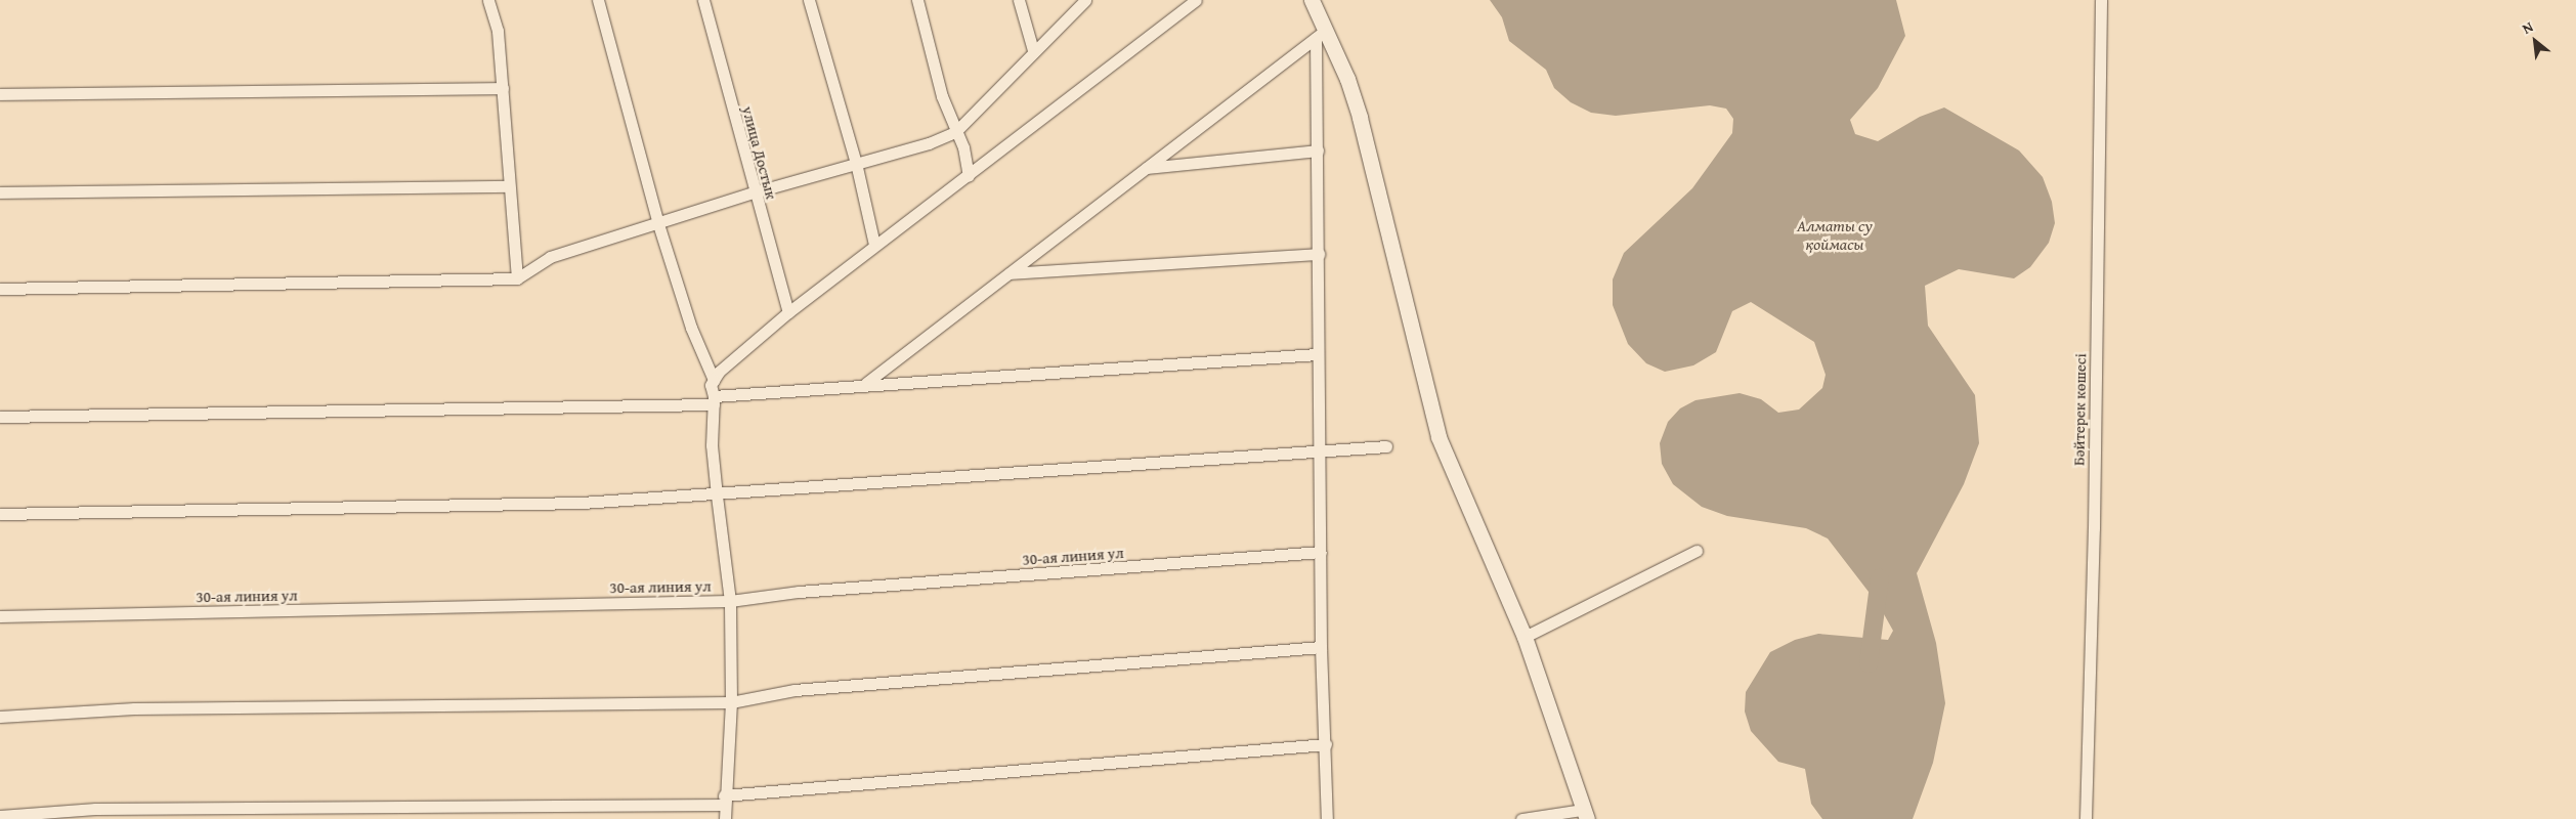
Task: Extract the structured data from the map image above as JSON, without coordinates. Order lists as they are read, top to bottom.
{
  "streets": {
    "street": ["улица Достык", "Бәйтерек көшесі", "30-ая линия ул"]
  },
  "water": ["Алматы су қоймасы"],
  "north": "top left"
}
